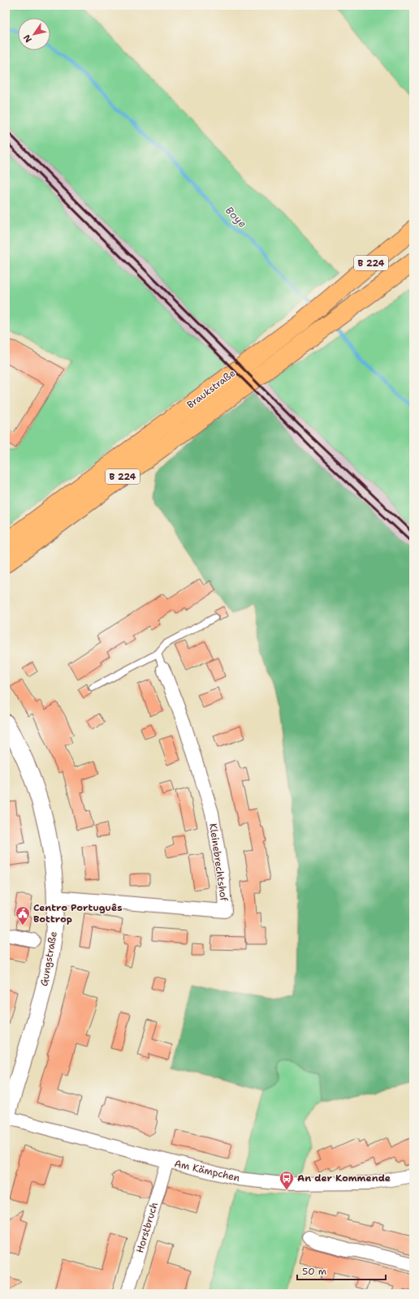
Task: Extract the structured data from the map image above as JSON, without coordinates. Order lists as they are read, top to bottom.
{
  "streets": {
    "main road": ["B 224", "Braukstraße"],
    "street": [
      "Kleinebrechtshof",
      "Gungstraße",
      "Am Kämpchen",
      "Horstbruch"
    ]
  },
  "crossings": [
    ["Kleinebrechtshof", "Gungstraße"],
    ["Gungstraße", "Am Kämpchen"],
    ["Am Kämpchen", "Horstbruch"]
  ],
  "water": ["Boye"],
  "places": {
    "public building": ["Centro Português Bottrop"],
    "bus stop": ["An der Kommende"]
  },
  "scale_bar": "50 m",
  "north": "bottom left"
}
